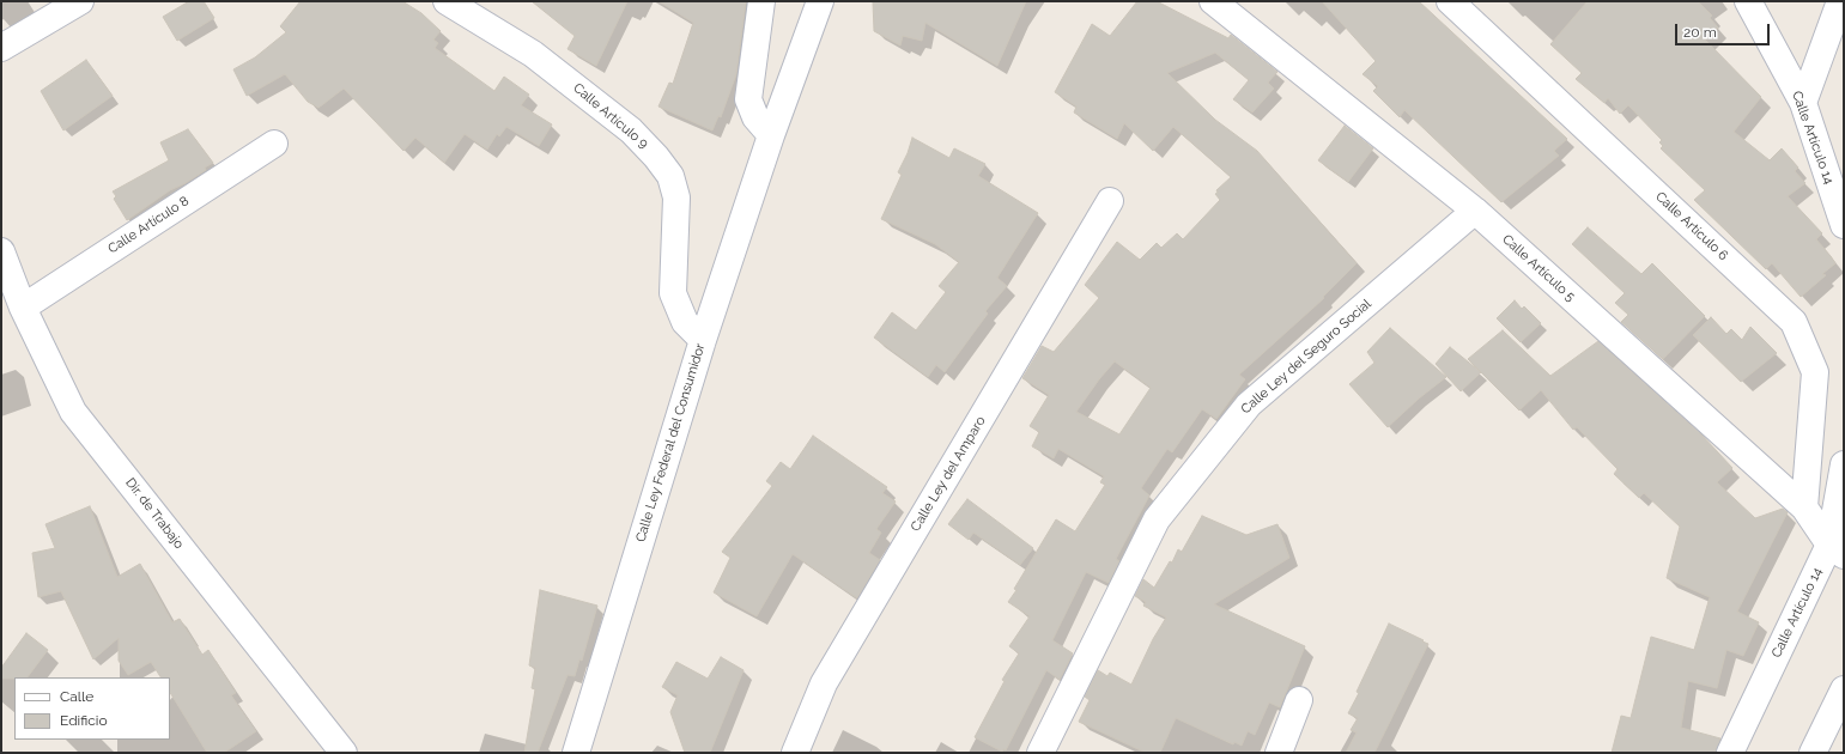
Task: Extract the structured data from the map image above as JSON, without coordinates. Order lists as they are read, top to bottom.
{
  "streets": {
    "street": [
      "Calle Artículo 9",
      "Calle Artículo 14",
      "Calle Artículo 8",
      "Calle Artículo 6",
      "Calle Artículo 5",
      "Calle Ley del Seguro Social",
      "Calle Ley Federal del Consumidor",
      "Calle Ley del Amparo",
      "Dir. de Trabajo"
    ]
  },
  "crossings": [
    ["Calle Artículo 9", "Calle Ley Federal del Consumidor"],
    ["Calle Artículo 14", "Calle Artículo 5"],
    ["Calle Artículo 8", "Dir. de Trabajo"],
    ["Calle Artículo 6", "Calle Artículo 5"],
    ["Calle Artículo 5", "Calle Ley del Seguro Social"]
  ],
  "legend": ["Calle", "Edificio"],
  "scale_bar": "20 m"
}
